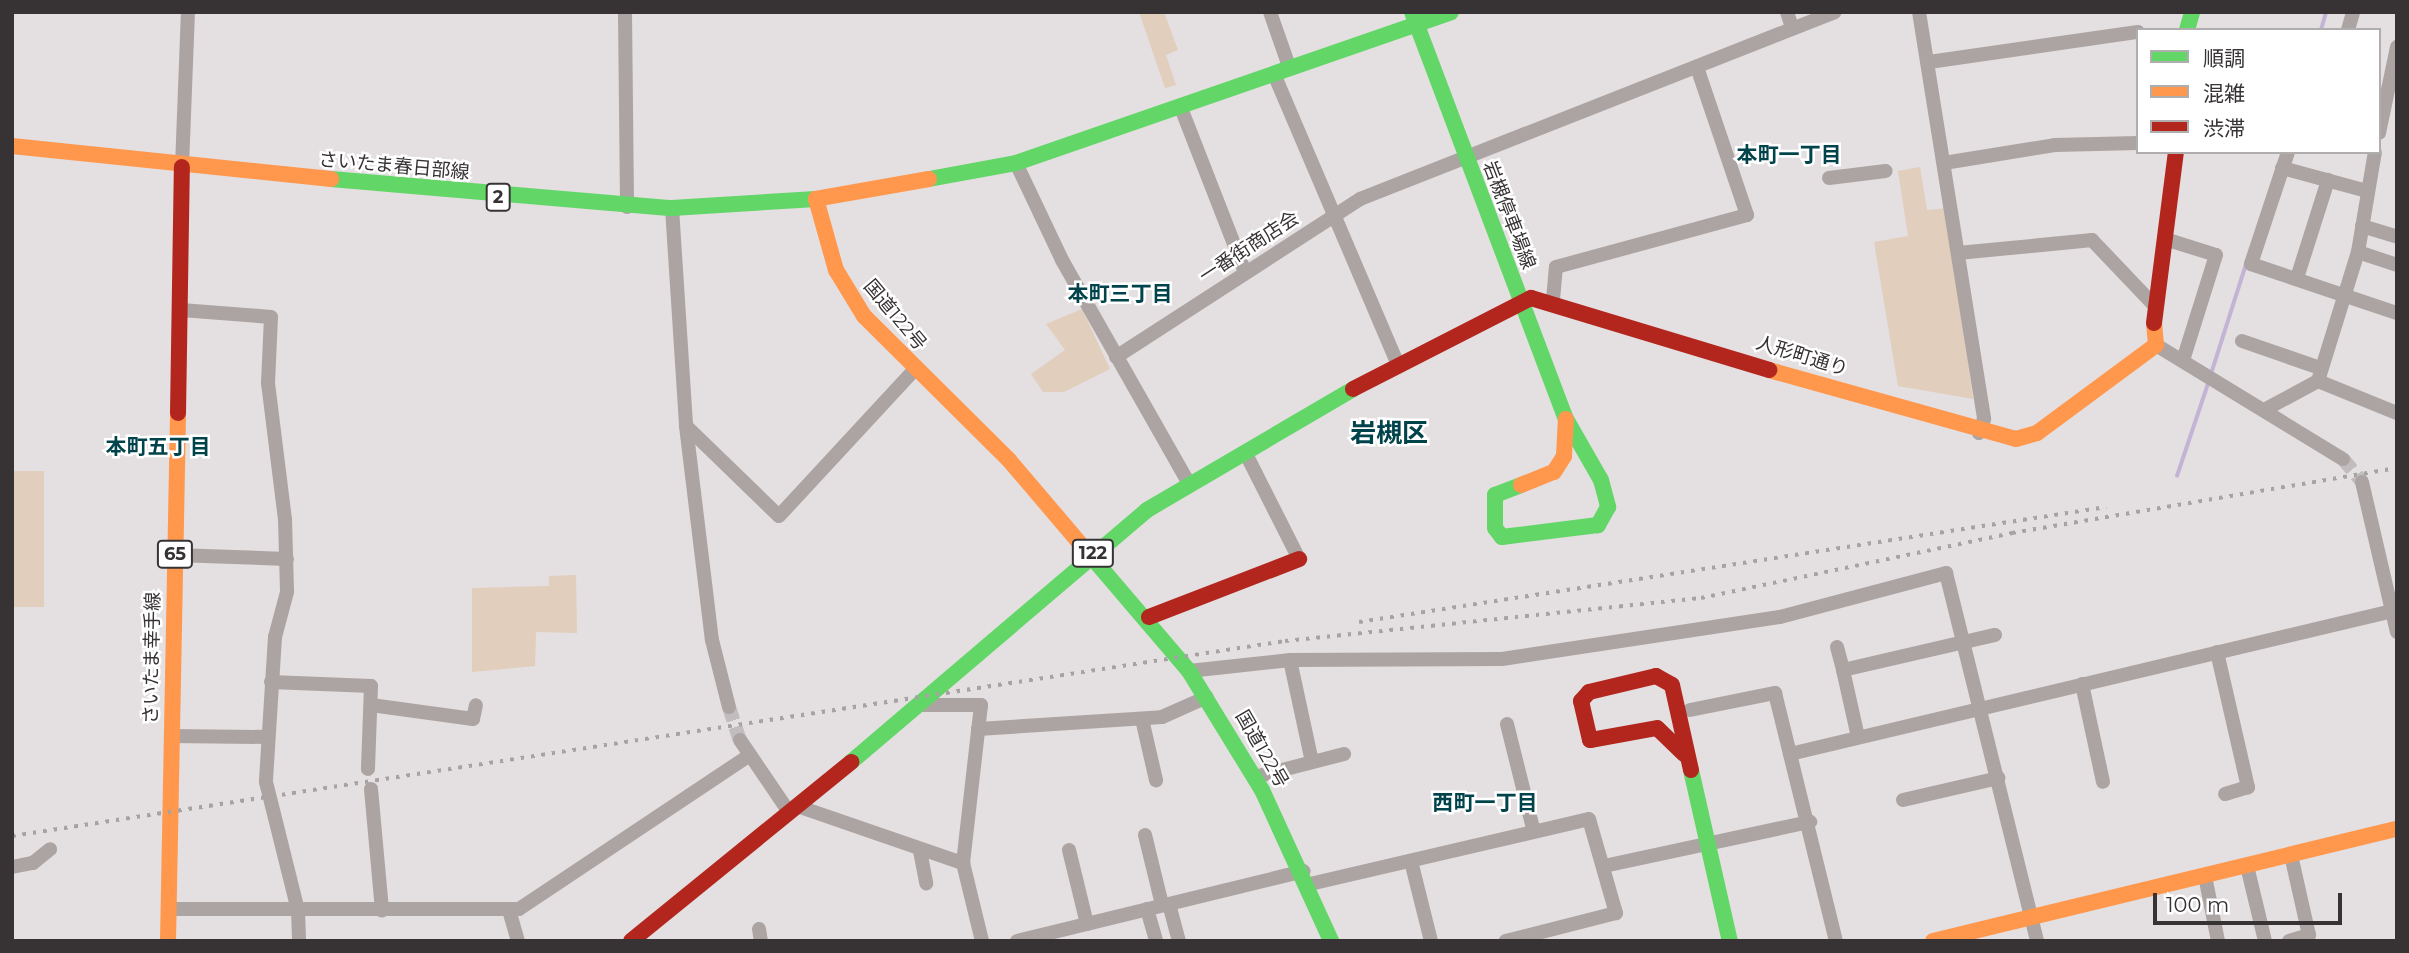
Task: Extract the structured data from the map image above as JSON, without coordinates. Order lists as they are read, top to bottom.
{
  "streets": {
    "main road": [
      "さいたま春日部線",
      "2",
      "岩槻停車場線",
      "国道122号",
      "人形町通り",
      "122",
      "65",
      "さいたま幸手線"
    ],
    "street": ["一番街商店会"]
  },
  "crossings": [
    ["さいたま春日部線", "国道122号"],
    ["さいたま春日部線", "さいたま幸手線"],
    ["岩槻停車場線", "一番街商店会"]
  ],
  "districts": [
    "本町一丁目",
    "本町三丁目",
    "岩槻区",
    "本町五丁目",
    "西町一丁目"
  ],
  "legend": ["順調", "混雑", "渋滞"],
  "scale_bar": "100 m"
}
